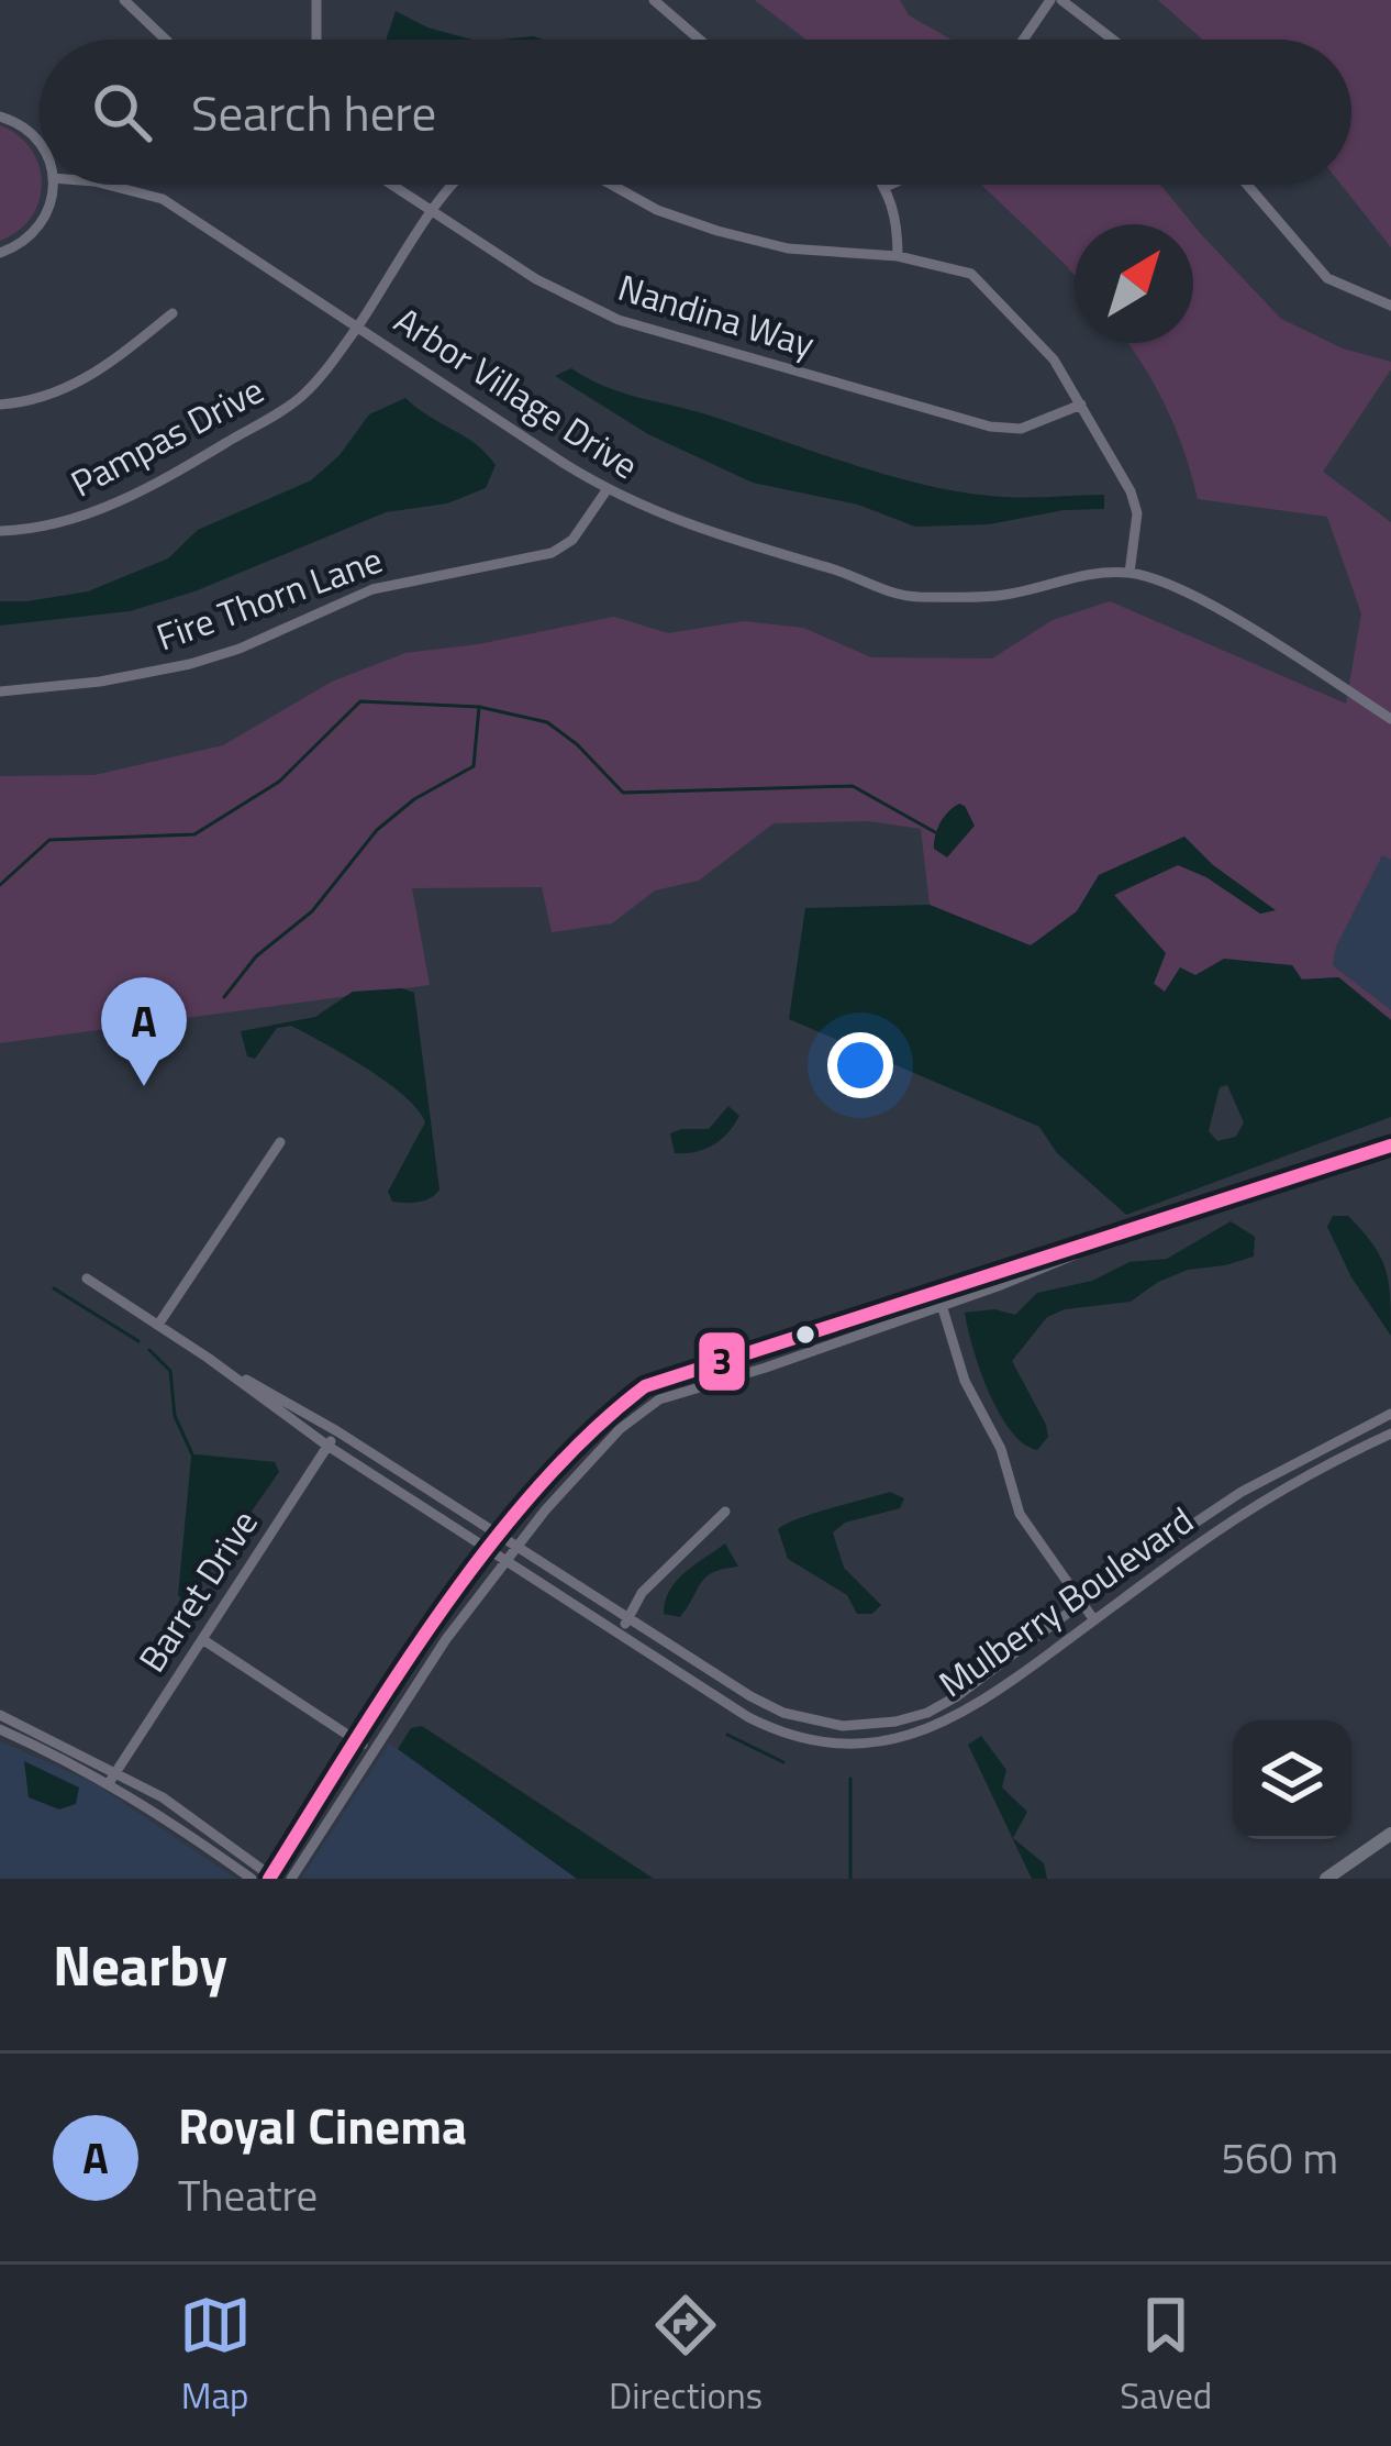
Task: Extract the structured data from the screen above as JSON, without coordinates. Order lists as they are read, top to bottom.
{
  "streets": {
    "street": [
      "Nandina Way",
      "Arbor Village Drive",
      "Pampas Drive",
      "Fire Thorn Lane",
      "Barret Drive",
      "Mulberry Boulevard"
    ]
  },
  "crossings": [
    ["Nandina Way", "Pampas Drive"],
    ["Arbor Village Drive", "Pampas Drive"],
    ["Arbor Village Drive", "Fire Thorn Lane"],
    ["Barret Drive", "Mulberry Boulevard"]
  ],
  "lines": ["transit line 3"],
  "north": "top right",
  "page": {
    "search": "Search here",
    "pins": "A",
    "heading": "Nearby",
    "list": [
      {
        "mark": "A",
        "name": "Royal Cinema",
        "note": "Theatre",
        "value": "560 m"
      }
    ],
    "nav": ["Map", "Directions", "Saved"]
  }
}
